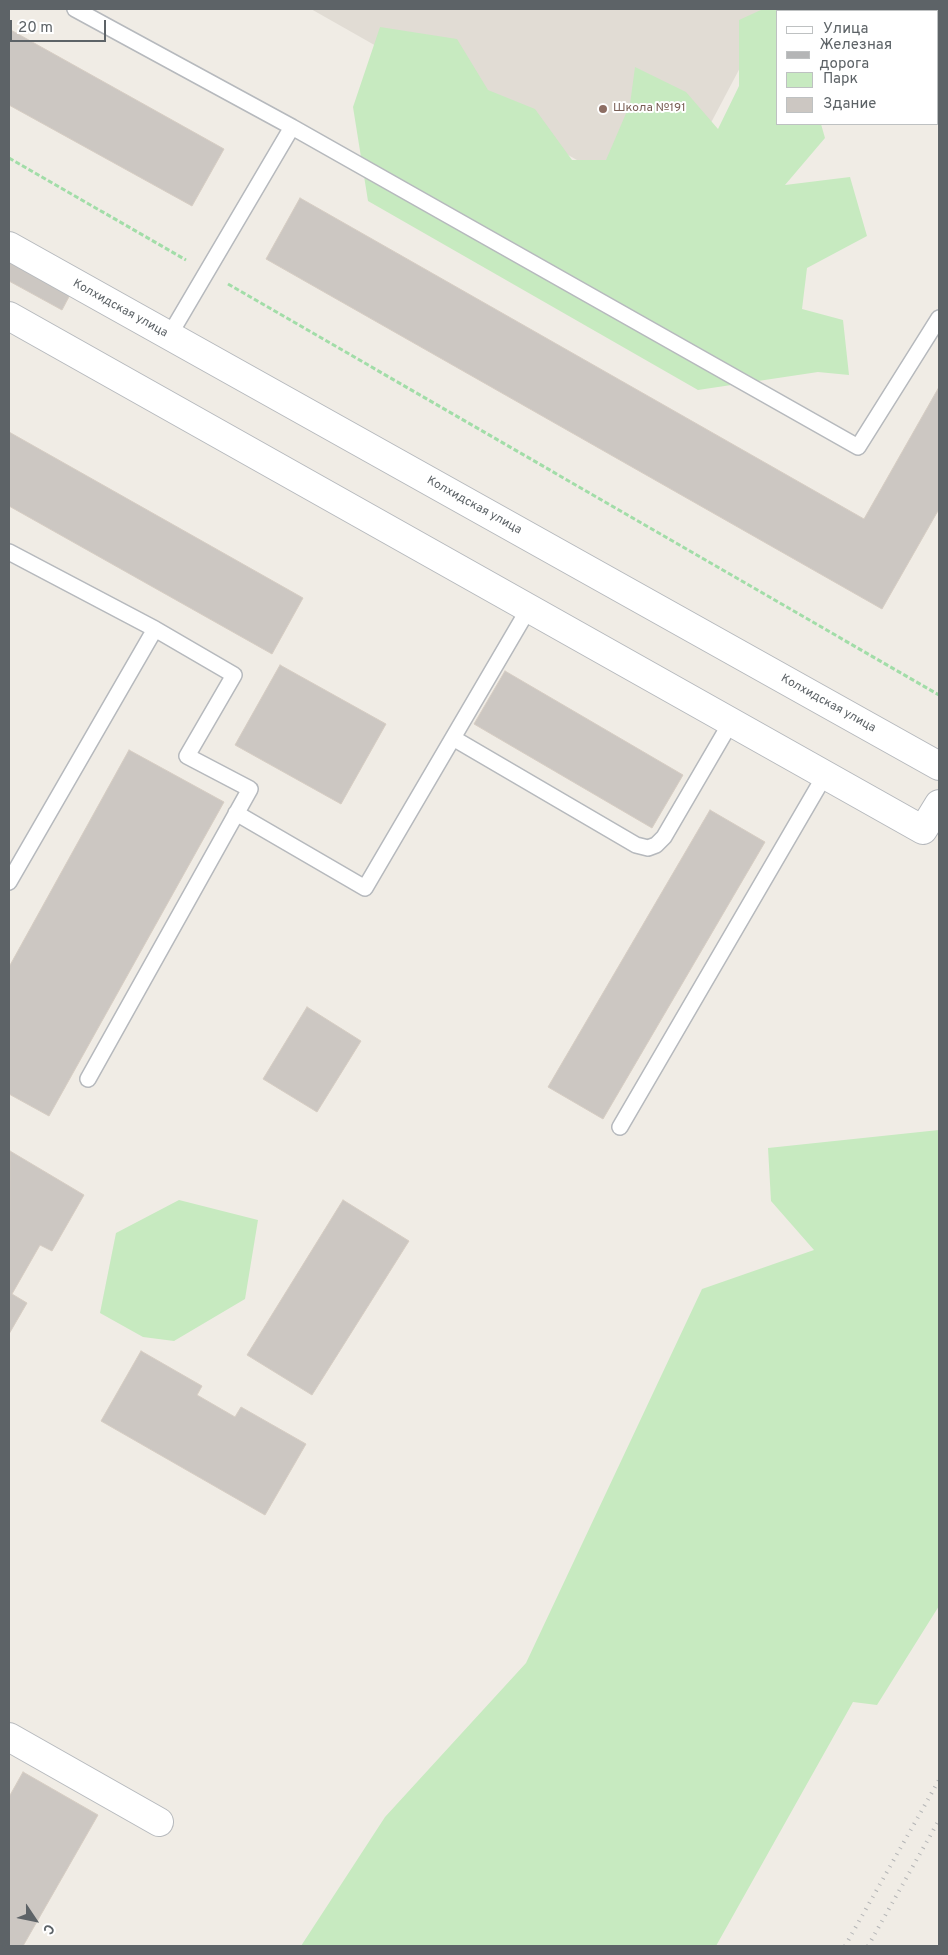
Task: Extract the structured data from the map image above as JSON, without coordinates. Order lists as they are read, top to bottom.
{
  "streets": {
    "street": ["Колхидская улица"]
  },
  "places": ["Школа №191"],
  "legend": [
    "Улица",
    "Железная дорога",
    "Парк",
    "Здание"
  ],
  "scale_bar": "20 m",
  "north": "bottom right"
}
